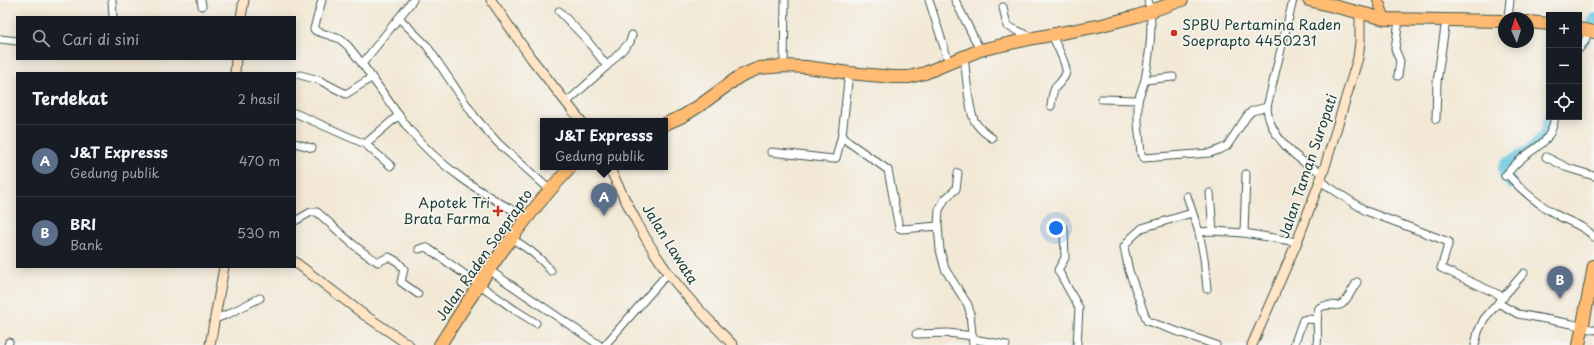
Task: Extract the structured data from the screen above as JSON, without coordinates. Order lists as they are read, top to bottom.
{
  "streets": {
    "highway": ["Jalan Raden Soeprapto"],
    "street": ["Jalan Taman Suropati", "Jalan Lawata"]
  },
  "places": {
    "other": ["SPBU Pertamina Raden Soeprapto 4450231"],
    "health": ["Apotek Tri Brata Farma"]
  },
  "north": "top",
  "page": {
    "map_buttons": ["+", "−"],
    "search": "Cari di sini",
    "heading": ["Terdekat", "2 hasil"],
    "popup": ["J&T Expresss", "Gedung publik"],
    "list": [
      {
        "mark": "A",
        "name": "J&T Expresss",
        "note": "Gedung publik",
        "value": "470 m"
      },
      {
        "mark": "B",
        "name": "BRI",
        "note": "Bank",
        "value": "530 m"
      }
    ],
    "pins": ["A", "B"]
  }
}
